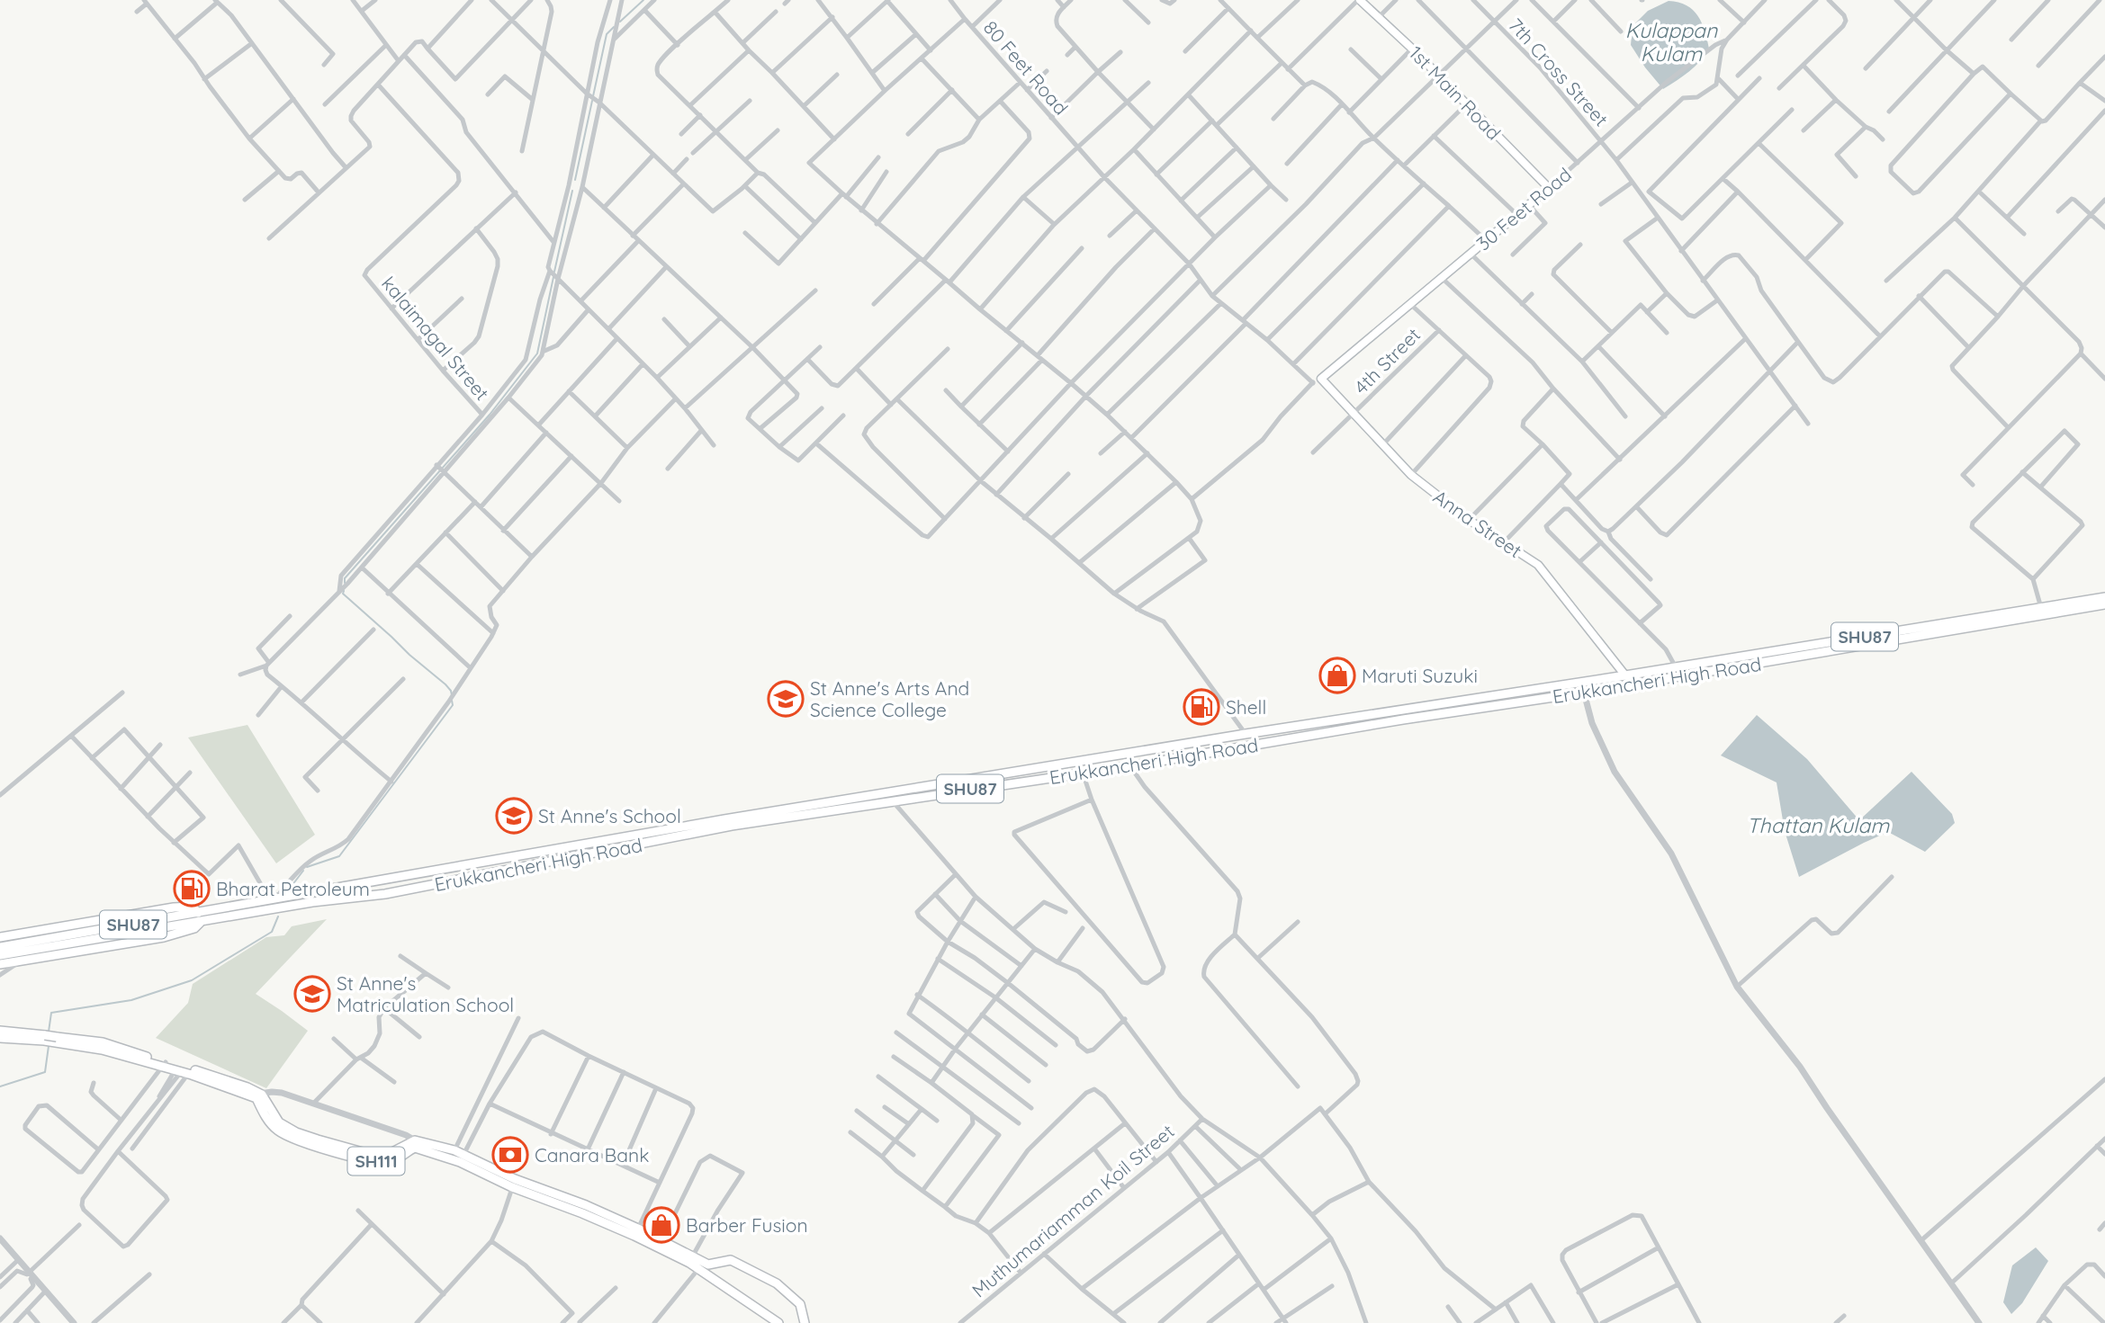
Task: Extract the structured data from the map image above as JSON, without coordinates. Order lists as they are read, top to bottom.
{
  "streets": {
    "main road": [
      "1st Main Road",
      "30 Feet Road",
      "Anna Street",
      "SHU87",
      "Erukkancheri High Road",
      "SH111"
    ],
    "street": [
      "80 Feet Road",
      "7th Cross Street",
      "kalaimagal Street",
      "4th Street",
      "Muthumariamman Koil Street"
    ]
  },
  "crossings": [
    ["7th Cross Street", "30 Feet Road"],
    ["1st Main Road", "30 Feet Road"],
    ["30 Feet Road", "Anna Street"],
    ["4th Street", "Anna Street"],
    ["Anna Street", "SHU87"],
    ["SHU87", "Erukkancheri High Road"]
  ],
  "water": ["Kulappan Kulam", "Thattan Kulam"],
  "places": {
    "shop": ["Maruti Suzuki", "Barber Fusion"],
    "school or university": ["St Anne's Arts And Science College", "St Anne's School", "St Anne's Matriculation School"],
    "fuel station": ["Shell", "Bharat Petroleum"],
    "bank": ["Canara Bank"]
  }
}
